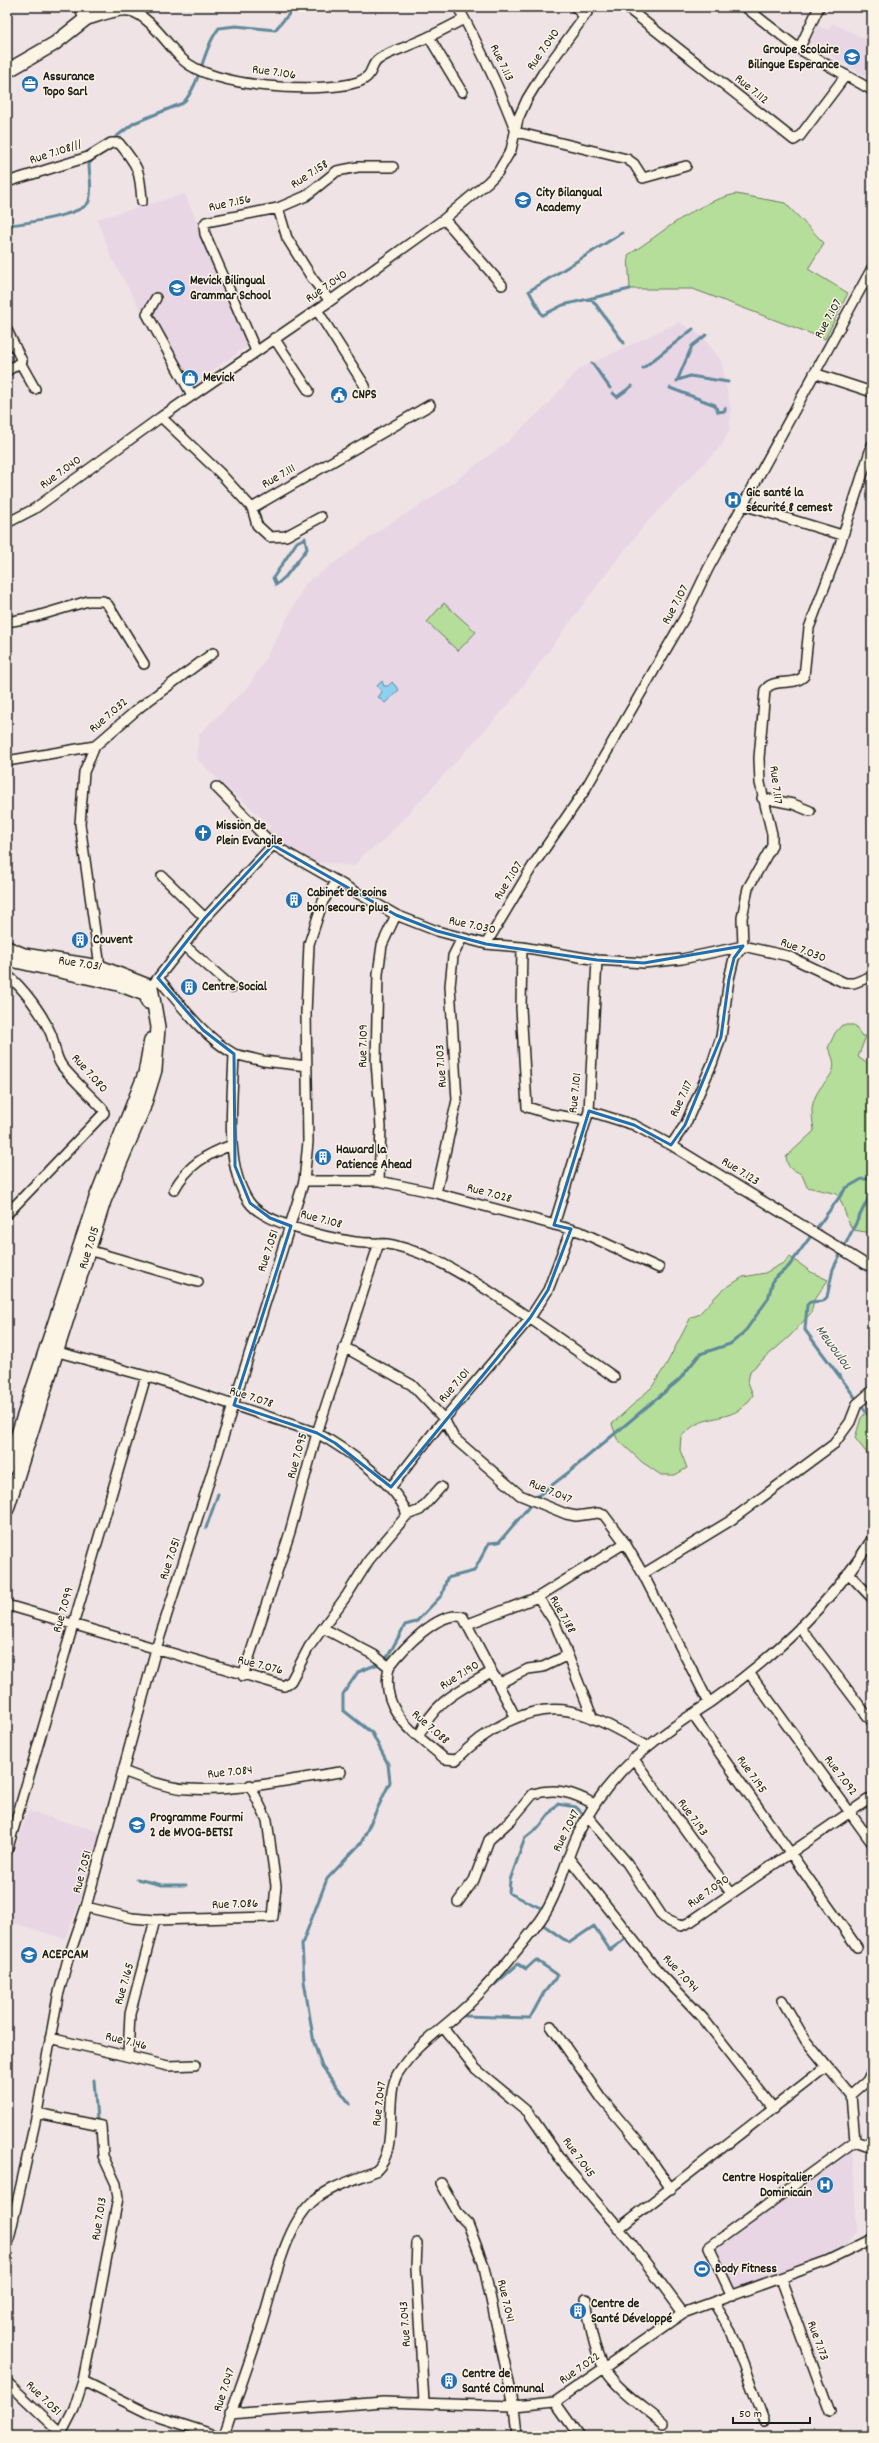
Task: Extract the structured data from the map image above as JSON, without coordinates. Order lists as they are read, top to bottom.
{
  "streets": {
    "main road": ["Rue 7.031", "Rue 7.015"],
    "street": [
      "Rue 7.040",
      "Rue 7.113",
      "Rue 7.106",
      "Rue 7.112",
      "Rue 7.108///",
      "Rue 7.158",
      "Rue 7.156",
      "Rue 7.107",
      "Rue 7.111",
      "Rue 7.032",
      "Rue 7.117",
      "Rue 7.030",
      "Rue 7.109",
      "Rue 7.103",
      "Rue 7.080",
      "Rue 7.101",
      "Rue 7.123",
      "Rue 7.028",
      "Rue 7.108",
      "Rue 7.051",
      "Rue 7.078",
      "Rue 7.095",
      "Rue 7.047",
      "Rue 7.099",
      "Rue 7.188",
      "Rue 7.076",
      "Rue 7.190",
      "Rue 7.088",
      "Rue 7.084",
      "Rue 7.195",
      "Rue 7.092",
      "Rue 7.193",
      "Rue 7.090",
      "Rue 7.086",
      "Rue 7.094",
      "Rue 7.165",
      "Rue 7.146",
      "Rue 7.045",
      "Rue 7.013",
      "Rue 7.041",
      "Rue 7.043",
      "Rue 7.173",
      "Rue 7.022"
    ]
  },
  "crossings": [
    ["Rue 7.040", "Rue 7.113"],
    ["Rue 7.040", "Rue 7.156"],
    ["Rue 7.113", "Rue 7.106"],
    ["Rue 7.158", "Rue 7.156"],
    ["Rue 7.107", "Rue 7.030"],
    ["Rue 7.117", "Rue 7.030"],
    ["Rue 7.117", "Rue 7.123"],
    ["Rue 7.030", "Rue 7.109"],
    ["Rue 7.030", "Rue 7.103"],
    ["Rue 7.030", "Rue 7.101"],
    ["Rue 7.030", "Rue 7.051"],
    ["Rue 7.031", "Rue 7.015"],
    ["Rue 7.109", "Rue 7.028"],
    ["Rue 7.103", "Rue 7.028"],
    ["Rue 7.101", "Rue 7.123"],
    ["Rue 7.101", "Rue 7.028"],
    ["Rue 7.101", "Rue 7.108"],
    ["Rue 7.101", "Rue 7.078"],
    ["Rue 7.101", "Rue 7.047"],
    ["Rue 7.028", "Rue 7.051"],
    ["Rue 7.108", "Rue 7.051"],
    ["Rue 7.108", "Rue 7.095"],
    ["Rue 7.015", "Rue 7.078"],
    ["Rue 7.051", "Rue 7.078"],
    ["Rue 7.051", "Rue 7.076"],
    ["Rue 7.051", "Rue 7.084"],
    ["Rue 7.051", "Rue 7.086"],
    ["Rue 7.051", "Rue 7.146"],
    ["Rue 7.051", "Rue 7.013"],
    ["Rue 7.078", "Rue 7.095"],
    ["Rue 7.078", "Rue 7.099"],
    ["Rue 7.078", "Rue 7.076"],
    ["Rue 7.095", "Rue 7.047"],
    ["Rue 7.095", "Rue 7.076"],
    ["Rue 7.047", "Rue 7.188"],
    ["Rue 7.047", "Rue 7.088"],
    ["Rue 7.047", "Rue 7.195"],
    ["Rue 7.047", "Rue 7.193"],
    ["Rue 7.047", "Rue 7.090"],
    ["Rue 7.047", "Rue 7.094"],
    ["Rue 7.047", "Rue 7.045"],
    ["Rue 7.047", "Rue 7.022"],
    ["Rue 7.099", "Rue 7.076"],
    ["Rue 7.188", "Rue 7.190"],
    ["Rue 7.188", "Rue 7.088"],
    ["Rue 7.190", "Rue 7.088"],
    ["Rue 7.084", "Rue 7.086"],
    ["Rue 7.195", "Rue 7.090"],
    ["Rue 7.092", "Rue 7.090"],
    ["Rue 7.193", "Rue 7.090"],
    ["Rue 7.086", "Rue 7.165"],
    ["Rue 7.165", "Rue 7.146"],
    ["Rue 7.045", "Rue 7.022"],
    ["Rue 7.041", "Rue 7.022"],
    ["Rue 7.043", "Rue 7.022"],
    ["Rue 7.173", "Rue 7.022"]
  ],
  "water": ["Mewoulou"],
  "places": {
    "school or university": [
      "Groupe Scolaire Bilingue Esperance",
      "City Bilangual Academy",
      "Mevick Bilingual Grammar School",
      "Programme Fourmi 2 de MVOG-BETSI",
      "ACEPCAM"
    ],
    "office": ["Assurance Topo Sarl"],
    "shop": ["Mevick"],
    "public building": ["CNPS"],
    "hospital": ["Gic santé la sécurité 8 cemest", "Centre Hospitalier Dominicain"],
    "church": ["Mission de Plein Evangile"],
    "building": [
      "Cabinet de soins bon secours plus",
      "Couvent",
      "Centre Social",
      "Haward la Patience Ahead",
      "Centre de Santé Développé",
      "Centre de Santé Communal"
    ],
    "sports": ["Body Fitness"]
  },
  "scale_bar": "50 m"
}
